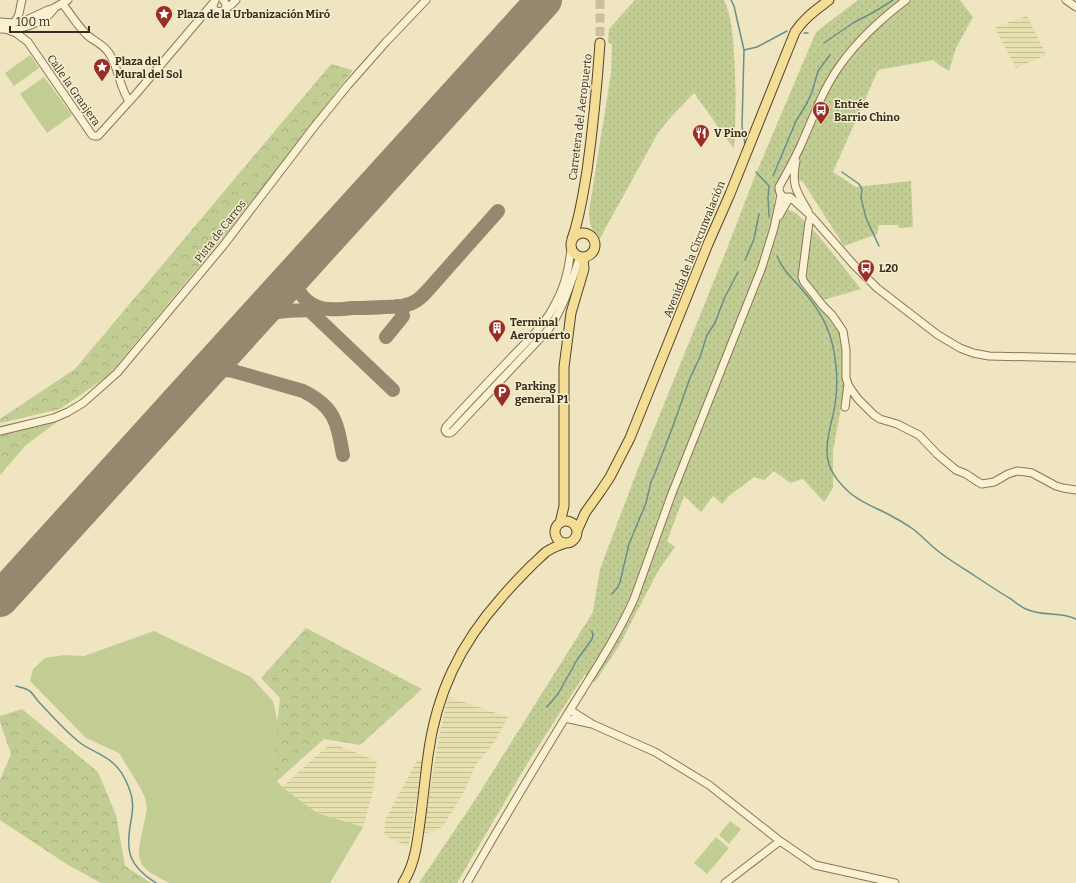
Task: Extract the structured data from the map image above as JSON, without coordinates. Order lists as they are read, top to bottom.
{
  "streets": {
    "main road": ["Carretera del Aeropuerto", "Avenida de la Circunvalación"],
    "street": ["Calle la Granjera", "Pista de Carros"]
  },
  "places": {
    "place": ["Plaza de la Urbanización Miró", "Plaza del Mural del Sol"],
    "bus stop": ["Entrée Barrio Chino", "L20"],
    "restaurant": ["V Pino"],
    "building": ["Terminal Aeropuerto"],
    "parking": ["Parking general P1"]
  },
  "scale_bar": "100 m"
}
